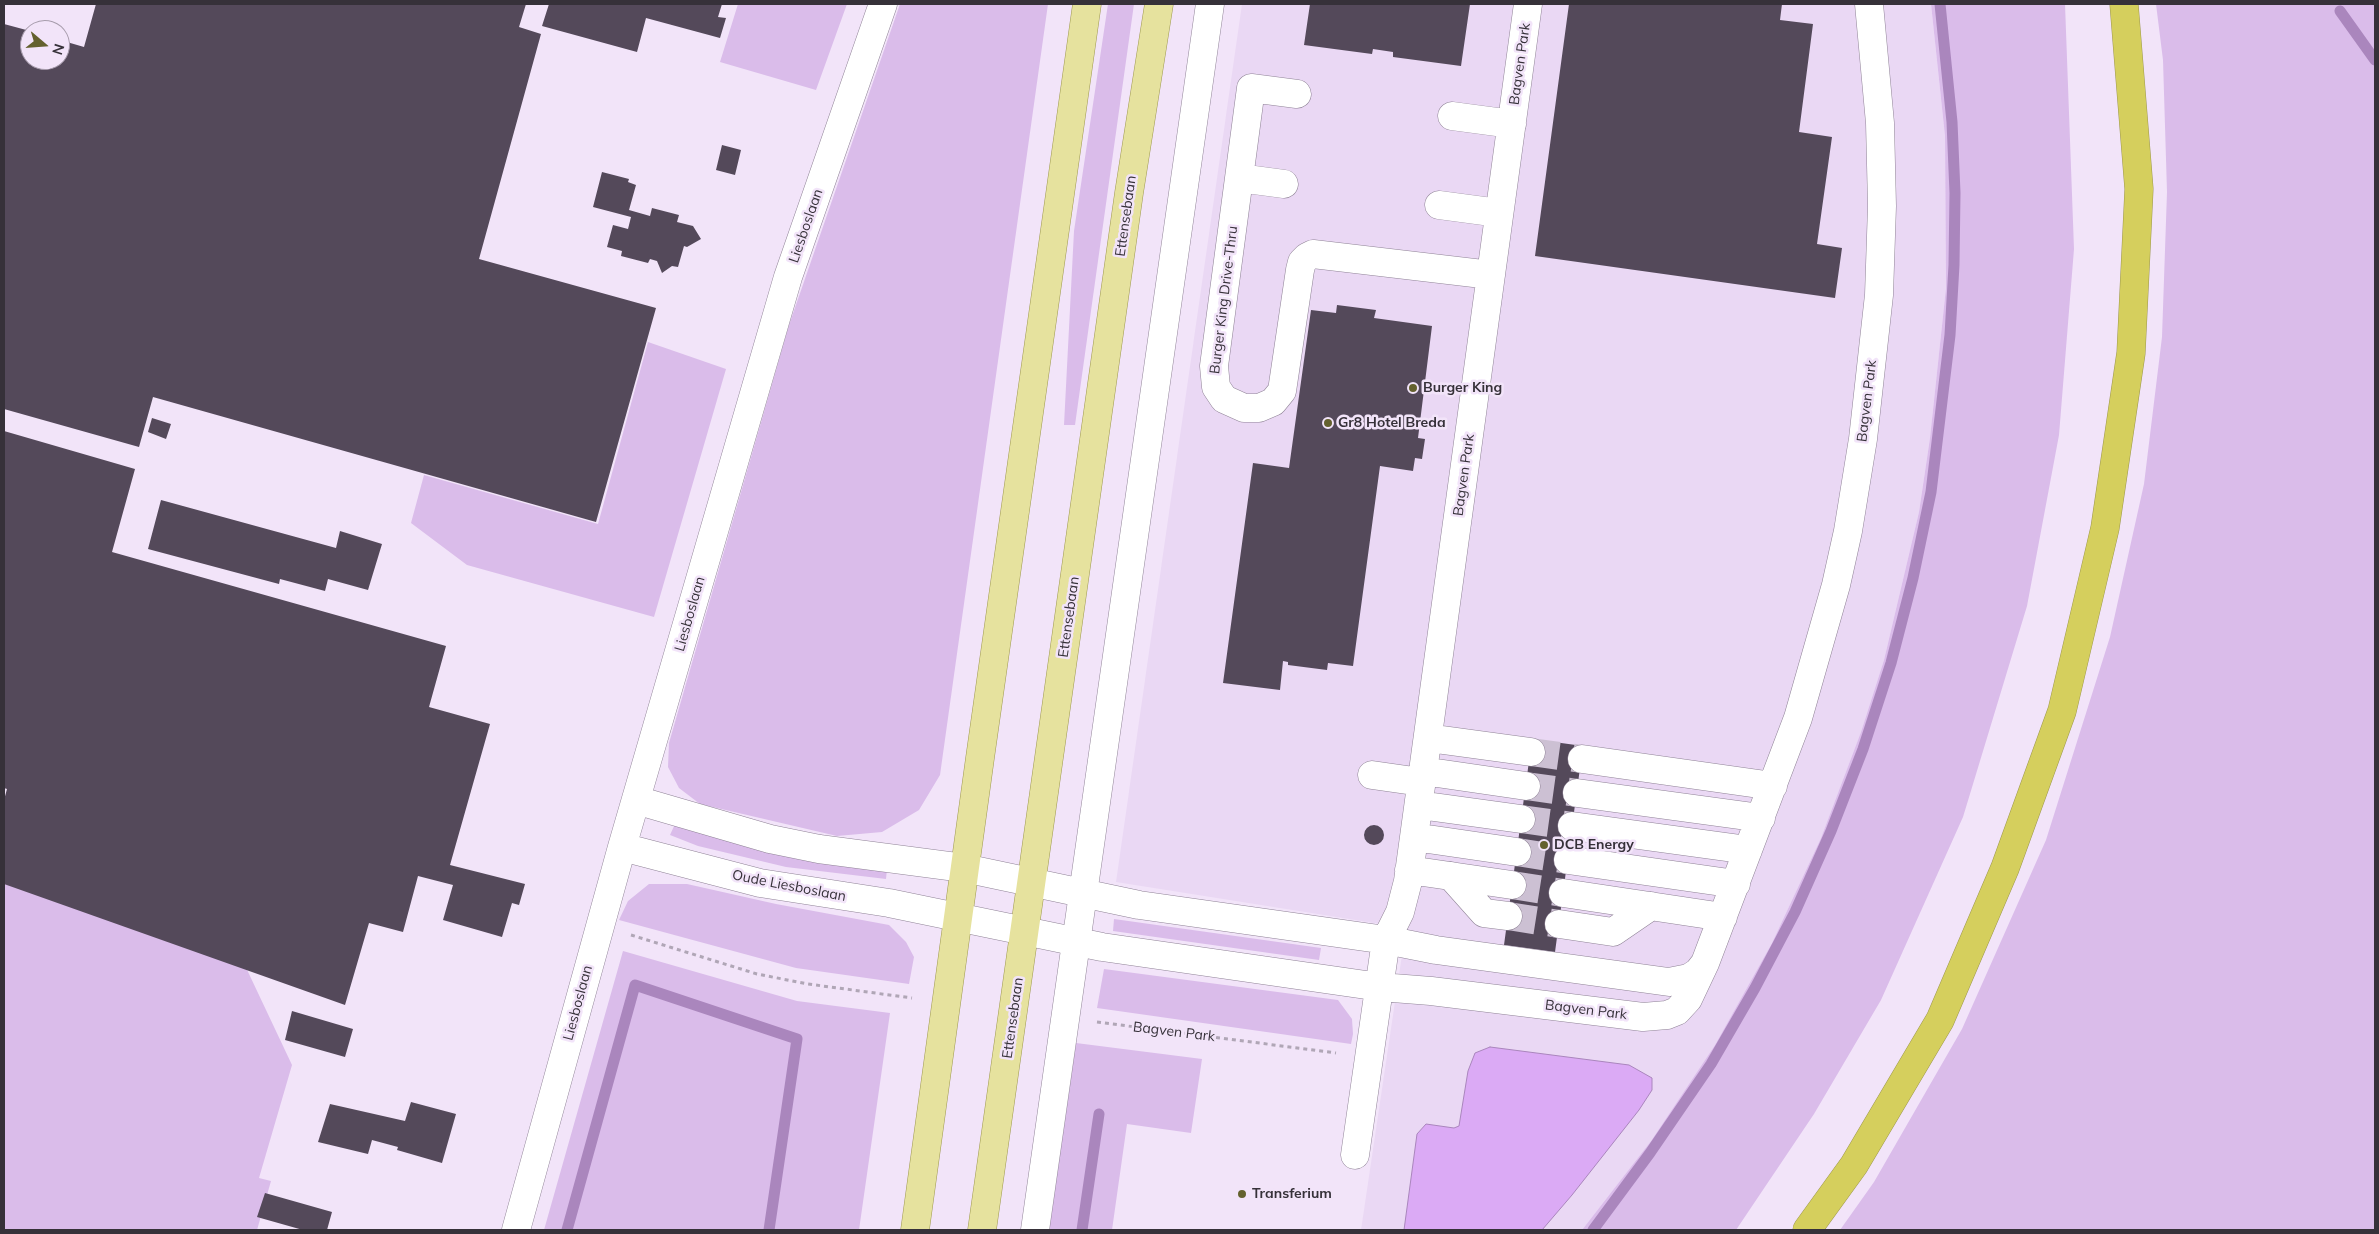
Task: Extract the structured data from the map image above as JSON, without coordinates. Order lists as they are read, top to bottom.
{
  "streets": {
    "main road": ["Ettensebaan"],
    "street": [
      "Bagven Park",
      "Liesboslaan",
      "Burger King Drive-Thru",
      "Oude Liesboslaan"
    ]
  },
  "crossings": [
    ["Bagven Park", "Ettensebaan"],
    ["Bagven Park", "Burger King Drive-Thru"],
    ["Bagven Park", "Oude Liesboslaan"],
    ["Ettensebaan", "Oude Liesboslaan"],
    ["Liesboslaan", "Oude Liesboslaan"]
  ],
  "places": [
    "Burger King",
    "Gr8 Hotel Breda",
    "DCB Energy",
    "Transferium"
  ],
  "north": "right"
}
